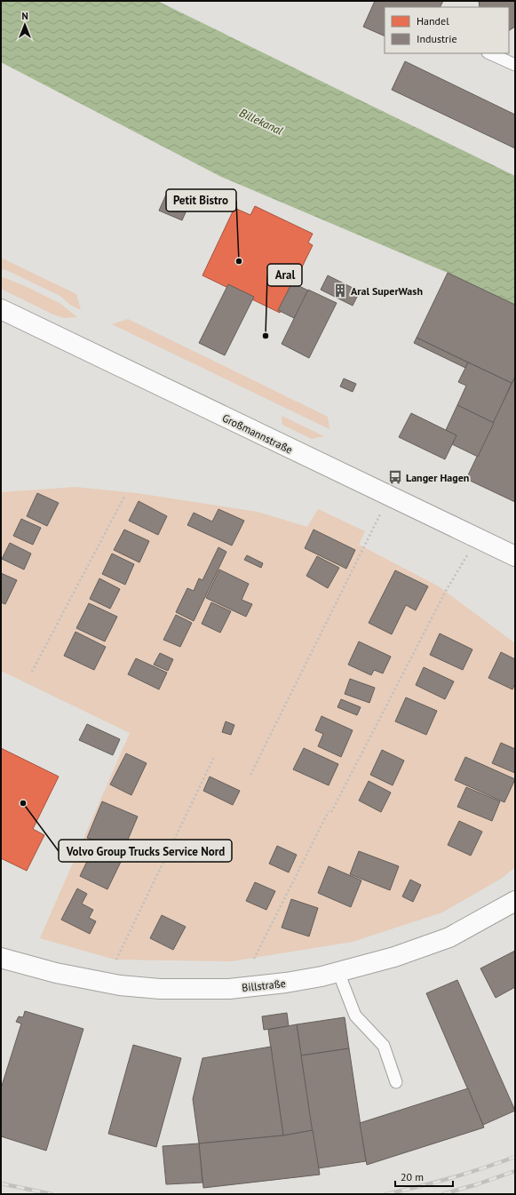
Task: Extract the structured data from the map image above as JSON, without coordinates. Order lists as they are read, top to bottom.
{
  "streets": {
    "main road": ["Großmannstraße", "Billstraße"]
  },
  "water": ["Billekanal"],
  "places": {
    "other": ["Petit Bistro", "Aral", "Volvo Group Trucks Service Nord"],
    "building": ["Aral SuperWash"],
    "bus stop": ["Langer Hagen"]
  },
  "legend": ["Handel", "Industrie"],
  "scale_bar": "20 m",
  "north": "top"
}
